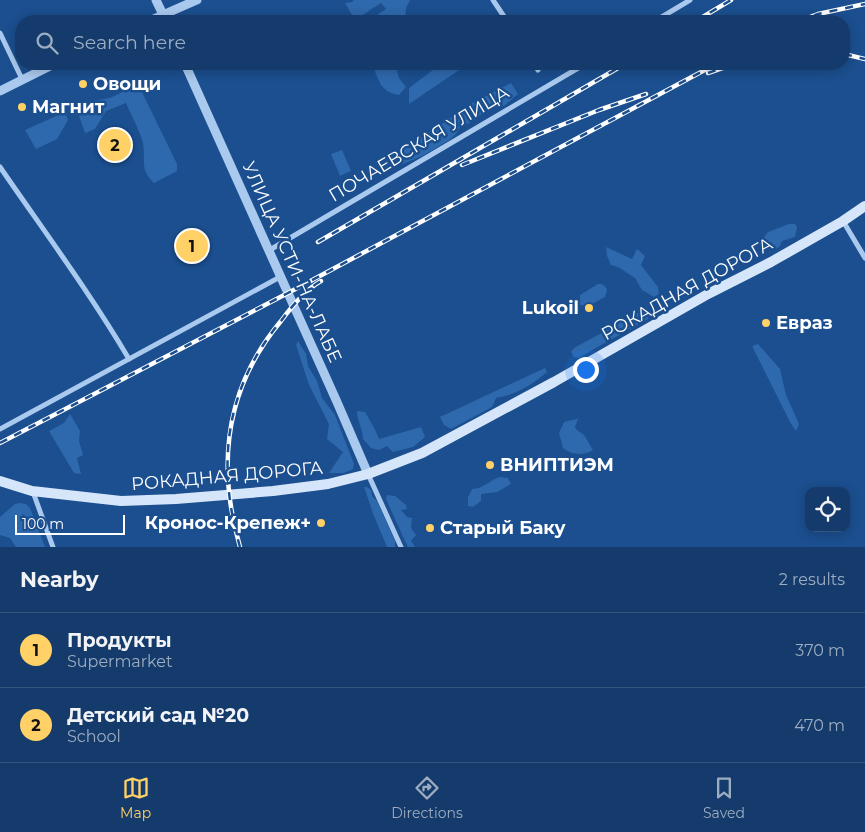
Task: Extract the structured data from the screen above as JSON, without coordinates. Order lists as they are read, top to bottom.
{
  "streets": {
    "main road": ["РОКАДНАЯ ДОРОГА"],
    "street": ["ПОЧАЕВСКАЯ УЛИЦА", "УЛИЦА УСТИ-НА-ЛАБЕ"]
  },
  "crossings": [
    ["ПОЧАЕВСКАЯ УЛИЦА", "УЛИЦА УСТИ-НА-ЛАБЕ"],
    ["УЛИЦА УСТИ-НА-ЛАБЕ", "РОКАДНАЯ ДОРОГА"]
  ],
  "places": [
    "Овощи",
    "Магнит",
    "Lukoil",
    "Евраз",
    "ВНИПТИЭМ",
    "Кронос-Крепеж+",
    "Старый Баку"
  ],
  "scale_bar": "100 m",
  "page": {
    "search": "Search here",
    "pins": ["2", "1"],
    "scale": "100 m",
    "heading": ["Nearby", "2 results"],
    "list": [
      {
        "mark": "1",
        "name": "Продукты",
        "note": "Supermarket",
        "value": "370 m"
      },
      {
        "mark": "2",
        "name": "Детский сад №20",
        "note": "School",
        "value": "470 m"
      }
    ],
    "nav": ["Map", "Directions", "Saved"]
  }
}
